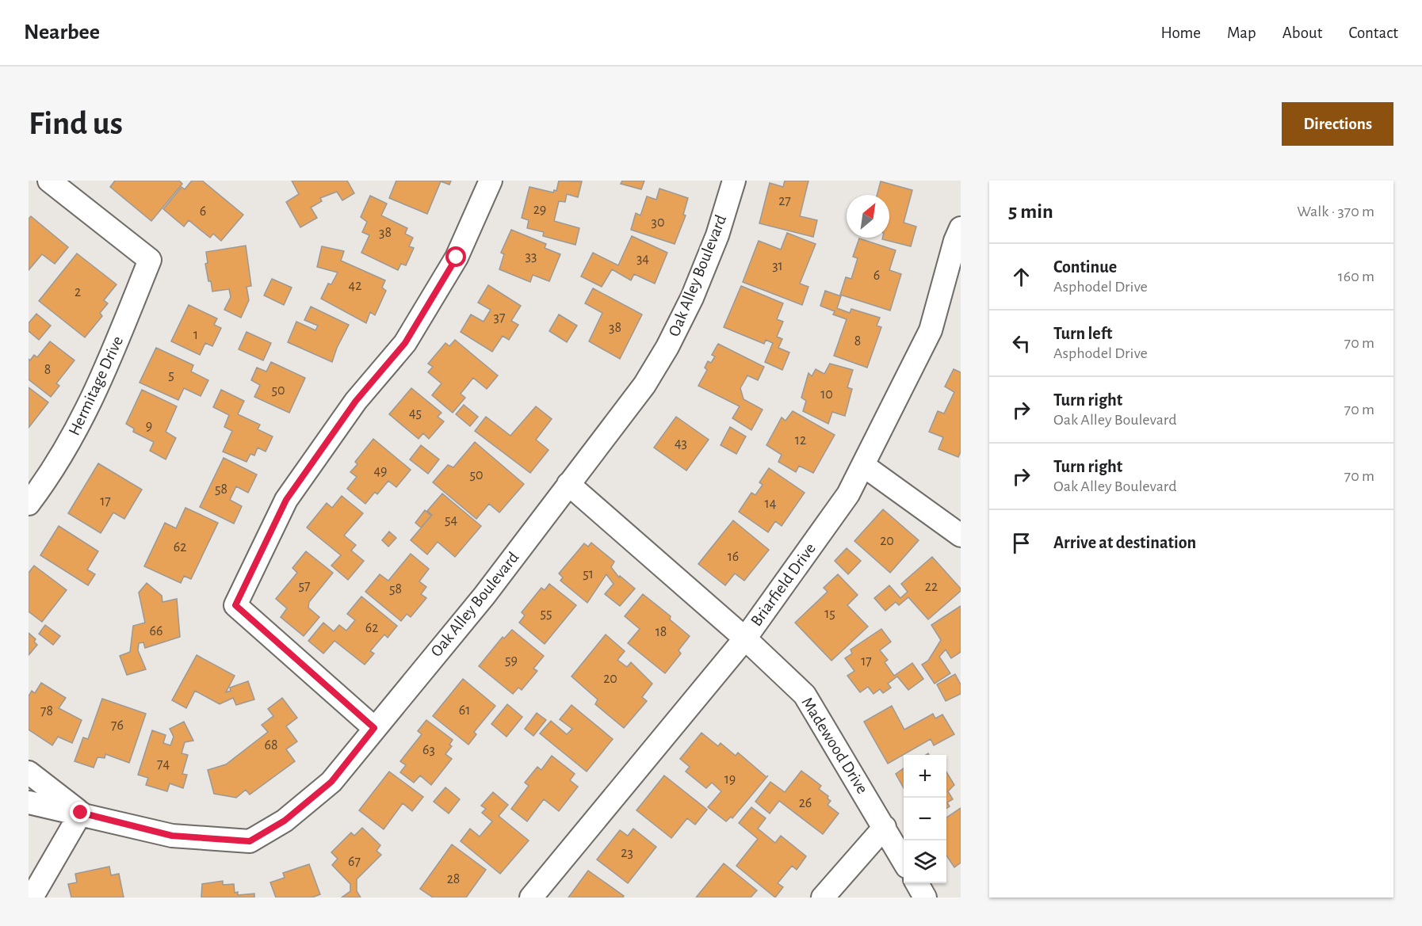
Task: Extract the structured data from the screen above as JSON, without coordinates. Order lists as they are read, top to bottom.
{
  "streets": {
    "street": [
      "Oak Alley Boulevard",
      "Hermitage Drive",
      "Briarfield Drive",
      "Madewood Drive"
    ]
  },
  "crossings": [
    ["Oak Alley Boulevard", "Madewood Drive"],
    ["Briarfield Drive", "Madewood Drive"]
  ],
  "house_numbers": [
    "27",
    "29",
    "6",
    "30",
    "38",
    "33",
    "34",
    "31",
    "6",
    "42",
    "2",
    "37",
    "38",
    "1",
    "8",
    "8",
    "5",
    "50",
    "10",
    "45",
    "9",
    "12",
    "43",
    "49",
    "50",
    "58",
    "17",
    "14",
    "54",
    "20",
    "62",
    "16",
    "51",
    "57",
    "22",
    "58",
    "55",
    "15",
    "62",
    "66",
    "18",
    "59",
    "17",
    "20",
    "61",
    "78",
    "76",
    "68",
    "63",
    "74",
    "19",
    "26",
    "23",
    "67",
    "28"
  ],
  "north": "top right",
  "page": {
    "header": "Nearbee",
    "nav": [
      "Home",
      "Map",
      "About",
      "Contact"
    ],
    "buttons": "Directions",
    "title": "Find us",
    "heading": ["5 min", "Walk · 370 m"],
    "list": [
      ["Continue", "Asphodel Drive", "160 m"],
      ["Turn left", "Asphodel Drive", "70 m"],
      ["Turn right", "Oak Alley Boulevard", "70 m"],
      ["Turn right", "Oak Alley Boulevard", "70 m"],
      "Arrive at destination"
    ],
    "map_buttons": ["+", "−"]
  }
}
